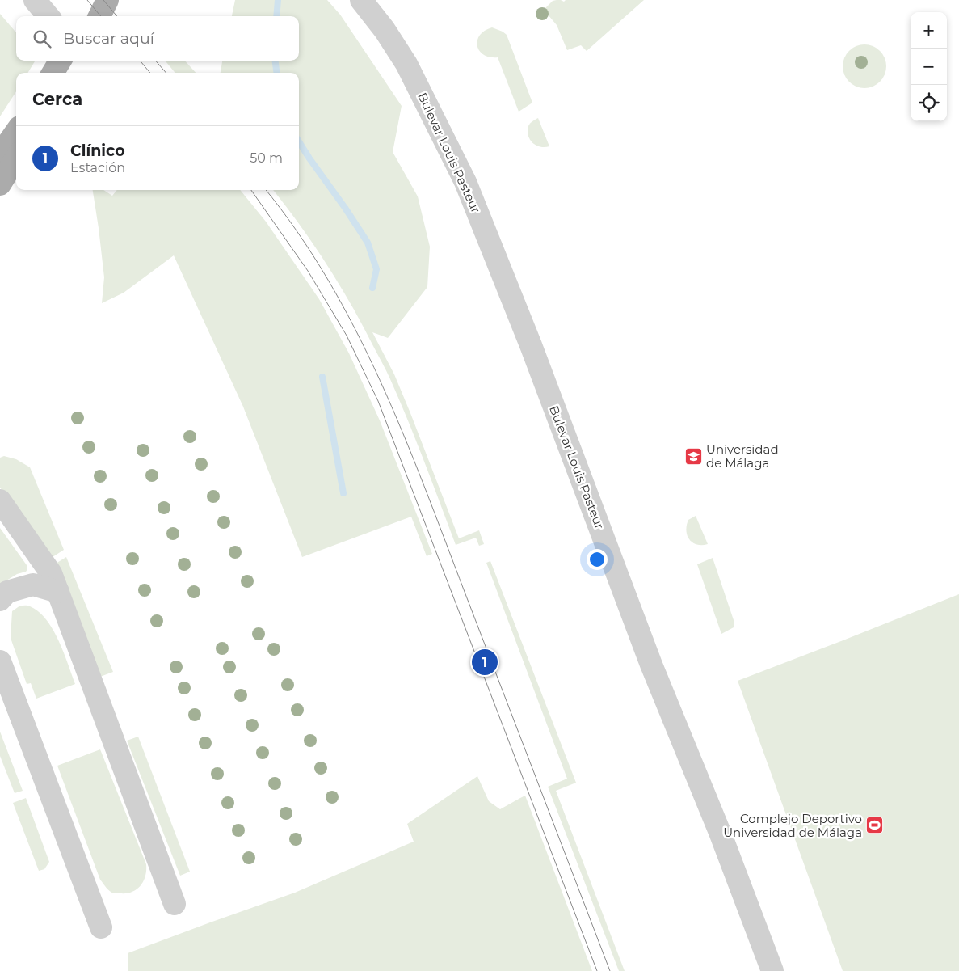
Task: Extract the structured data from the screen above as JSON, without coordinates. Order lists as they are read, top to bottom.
{
  "streets": {
    "street": ["Bulevar Louis Pasteur"]
  },
  "places": {
    "school or university": ["Universidad de Málaga"],
    "sports": ["Complejo Deportivo Universidad de Málaga"]
  },
  "page": {
    "map_buttons": ["+", "−"],
    "search": "Buscar aquí",
    "heading": "Cerca",
    "list": [
      {
        "mark": "1",
        "name": "Clínico",
        "note": "Estación",
        "value": "50 m"
      }
    ],
    "pins": "1"
  }
}
